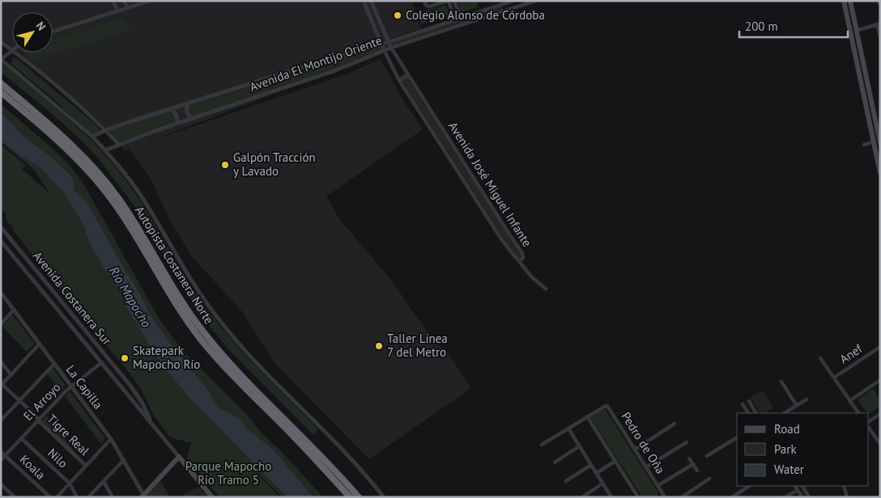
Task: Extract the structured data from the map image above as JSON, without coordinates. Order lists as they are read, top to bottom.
{
  "streets": {
    "highway": ["Autopista Costanera Norte"],
    "main road": ["Avenida Costanera Sur"],
    "street": [
      "Avenida El Montijo Oriente",
      "Avenida José Miguel Infante",
      "Anef",
      "La Capilla",
      "El Arroyo",
      "Tigre Real",
      "Pedro de Oña",
      "Nilo",
      "Koala"
    ]
  },
  "crossings": [
    ["Avenida El Montijo Oriente", "Avenida José Miguel Infante"],
    ["Avenida Costanera Sur", "El Arroyo"],
    ["La Capilla", "El Arroyo"],
    ["El Arroyo", "Tigre Real"],
    ["El Arroyo", "Nilo"],
    ["El Arroyo", "Koala"]
  ],
  "water": ["Río Mapocho"],
  "parks": ["Parque Mapocho Río Tramo 5"],
  "places": [
    "Colegio Alonso de Córdoba",
    "Galpón Tracción y Lavado",
    "Taller Línea 7 del Metro",
    "Skatepark Mapocho Río"
  ],
  "legend": ["Road", "Park", "Water"],
  "scale_bar": "200 m",
  "north": "top right"
}
